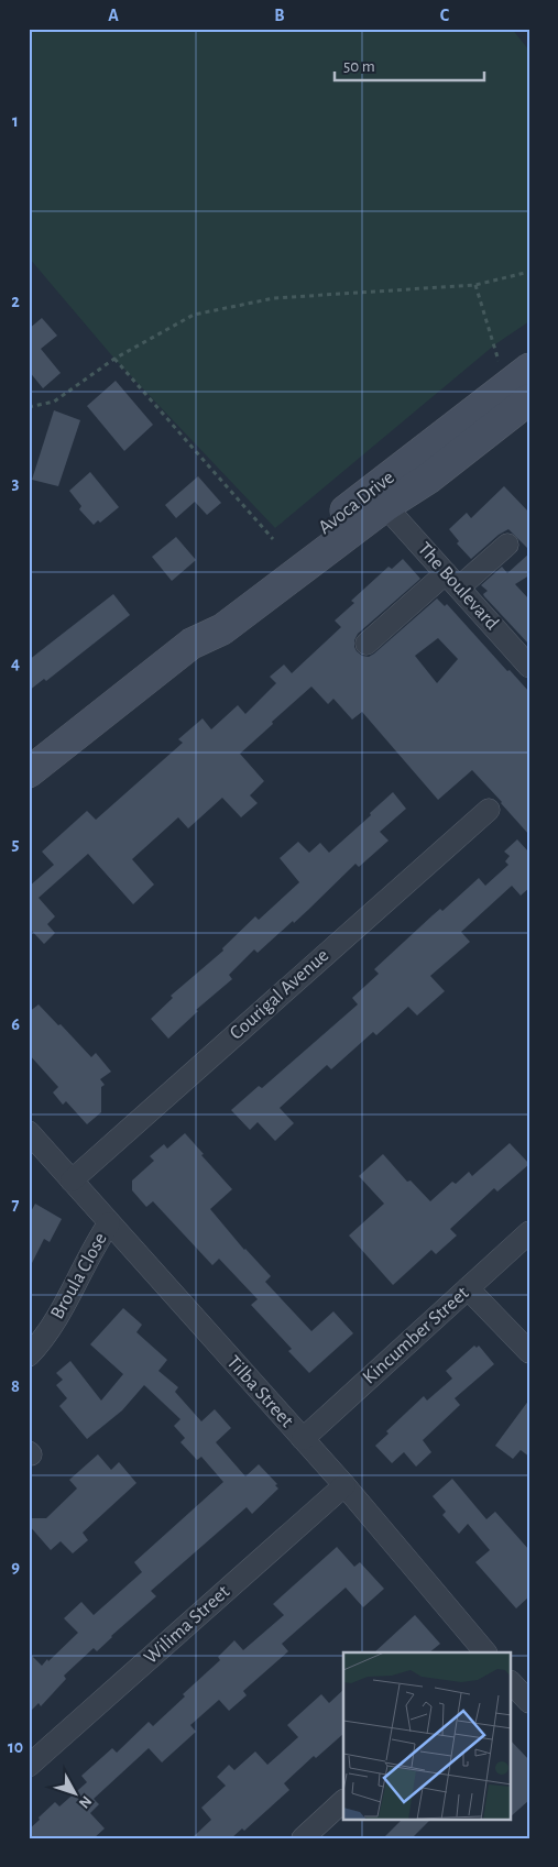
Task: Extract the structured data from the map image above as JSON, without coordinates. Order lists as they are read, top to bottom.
{
  "streets": {
    "main road": ["Avoca Drive"],
    "street": [
      "The Boulevard",
      "Courigal Avenue",
      "Broula Close",
      "Kincumber Street",
      "Tilba Street",
      "Wilima Street"
    ]
  },
  "crossings": [
    ["Avoca Drive", "The Boulevard"],
    ["Courigal Avenue", "Tilba Street"],
    ["Broula Close", "Tilba Street"],
    ["Kincumber Street", "Tilba Street"],
    ["Tilba Street", "Wilima Street"]
  ],
  "scale_bar": "50 m",
  "north": "bottom right",
  "grid": {
    "columns": ["A", "B", "C"],
    "rows": [
      "1",
      "2",
      "3",
      "4",
      "5",
      "6",
      "7",
      "8",
      "9",
      "10"
    ]
  }
}
